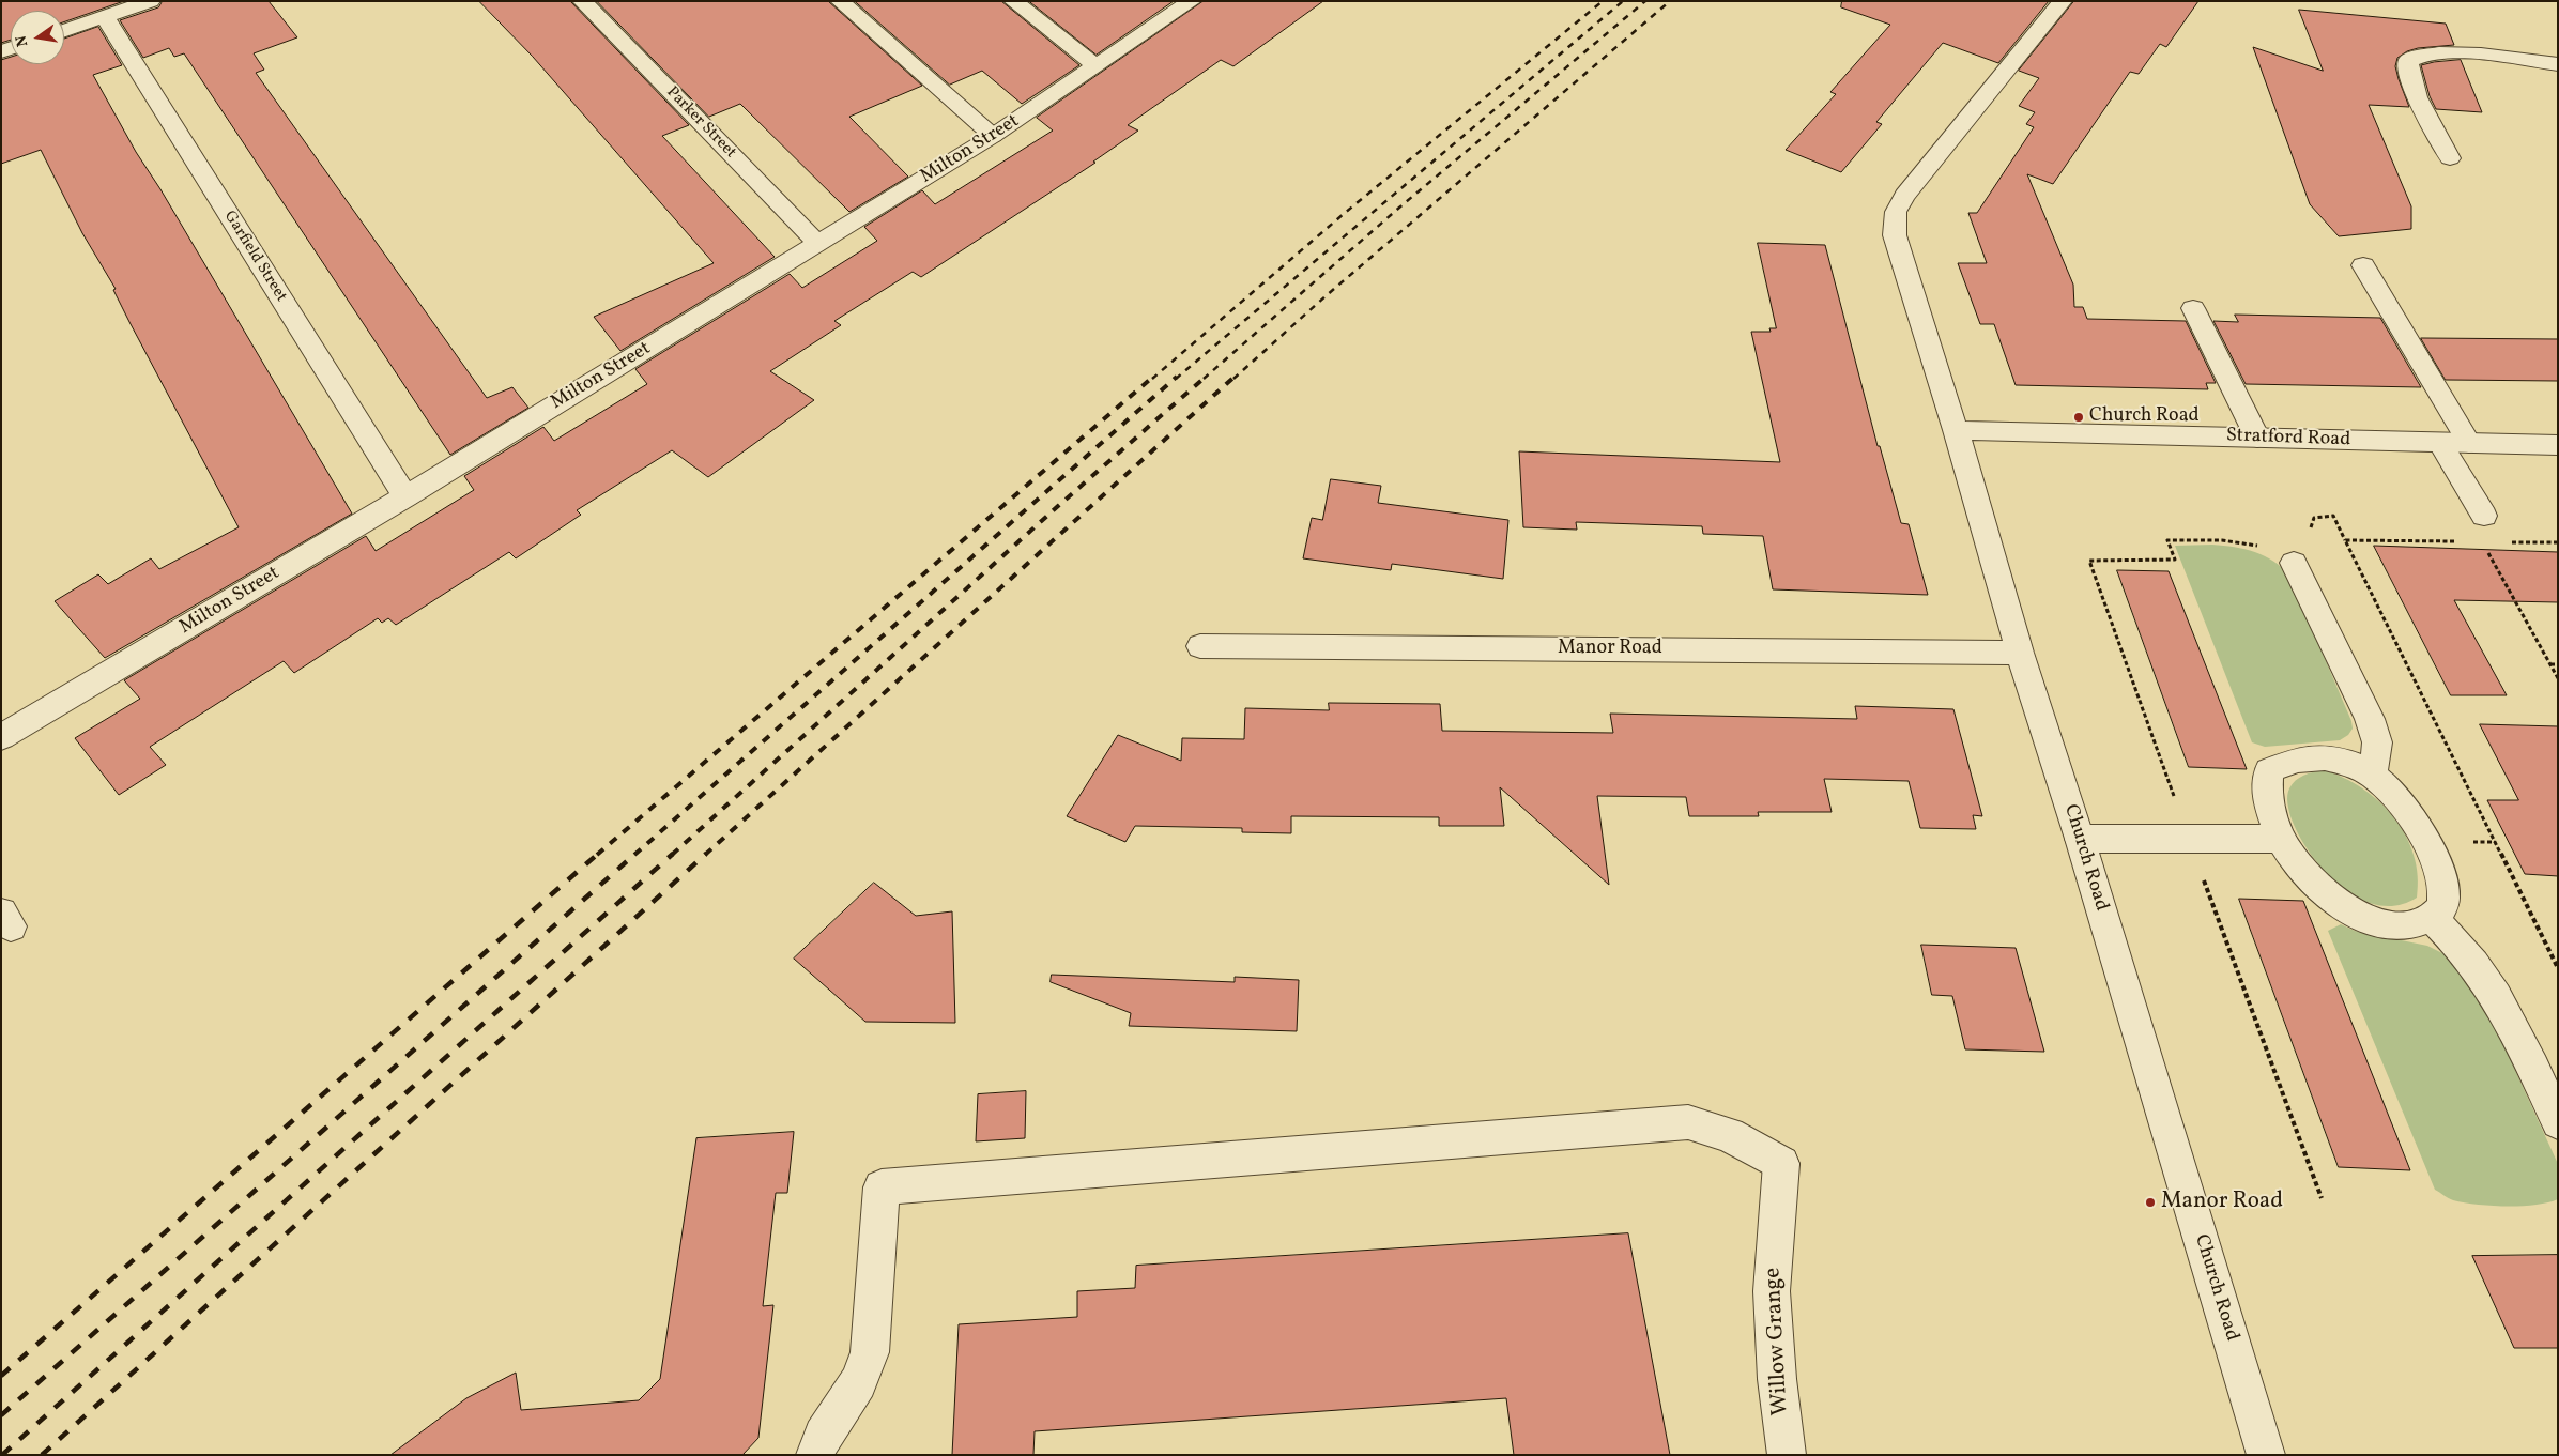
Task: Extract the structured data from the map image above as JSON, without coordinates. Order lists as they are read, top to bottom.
{
  "streets": {
    "street": [
      "Parker Street",
      "Milton Street",
      "Garfield Street",
      "Stratford Road",
      "Manor Road",
      "Church Road",
      "Willow Grange"
    ]
  },
  "crossings": [
    ["Parker Street", "Milton Street"],
    ["Milton Street", "Garfield Street"],
    ["Stratford Road", "Church Road"],
    ["Manor Road", "Church Road"]
  ],
  "places": ["Church Road", "Manor Road"],
  "north": "left"
}
